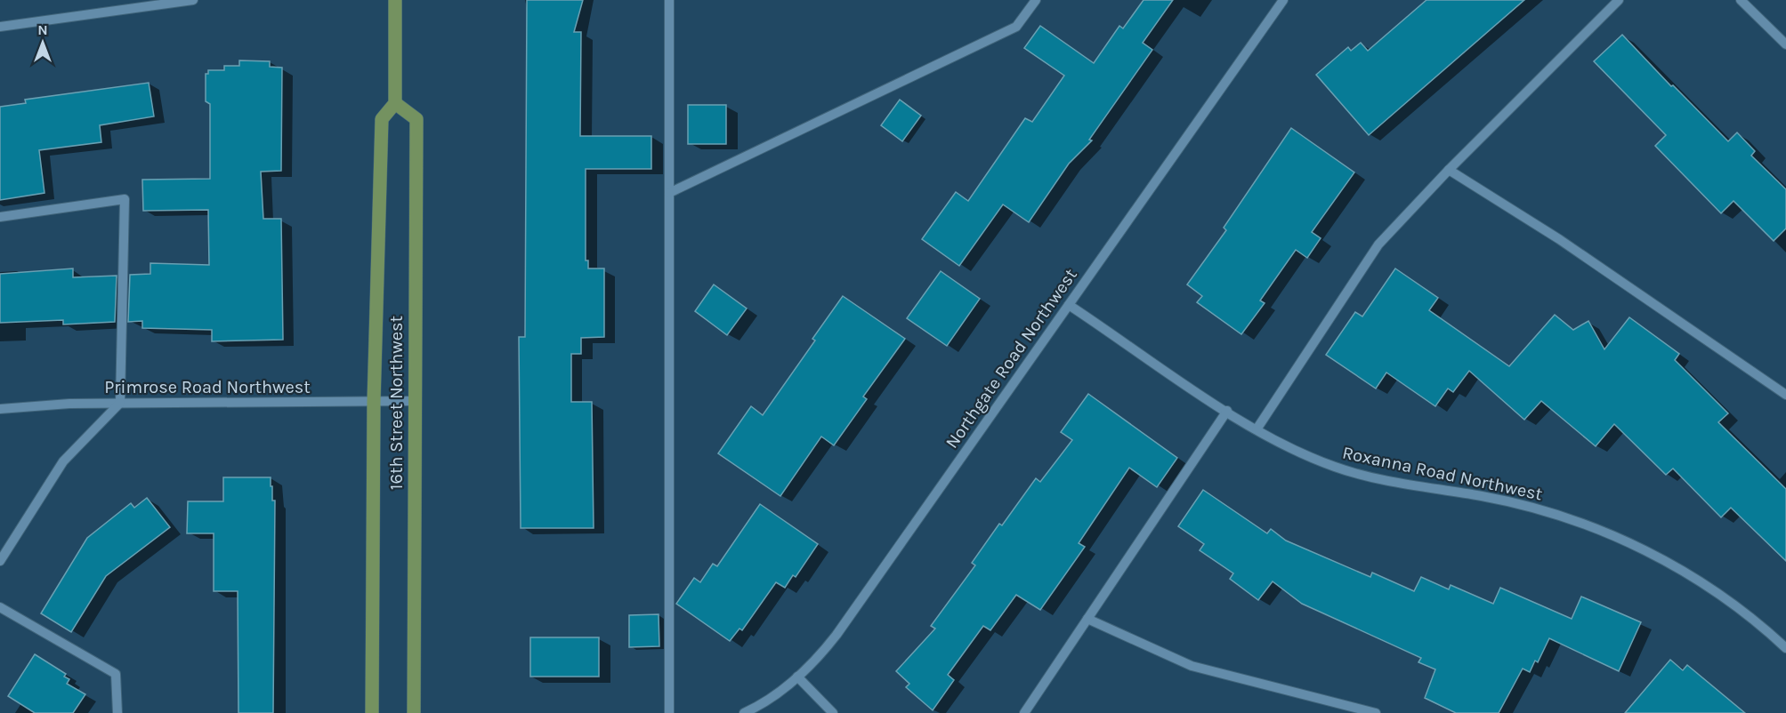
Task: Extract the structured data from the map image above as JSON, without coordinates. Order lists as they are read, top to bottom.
{
  "streets": {
    "main road": ["16th Street Northwest"],
    "street": ["Northgate Road Northwest", "Primrose Road Northwest", "Roxanna Road Northwest"]
  },
  "crossings": [
    ["Northgate Road Northwest", "Roxanna Road Northwest"],
    ["Primrose Road Northwest", "16th Street Northwest"]
  ],
  "north": "top"
}
